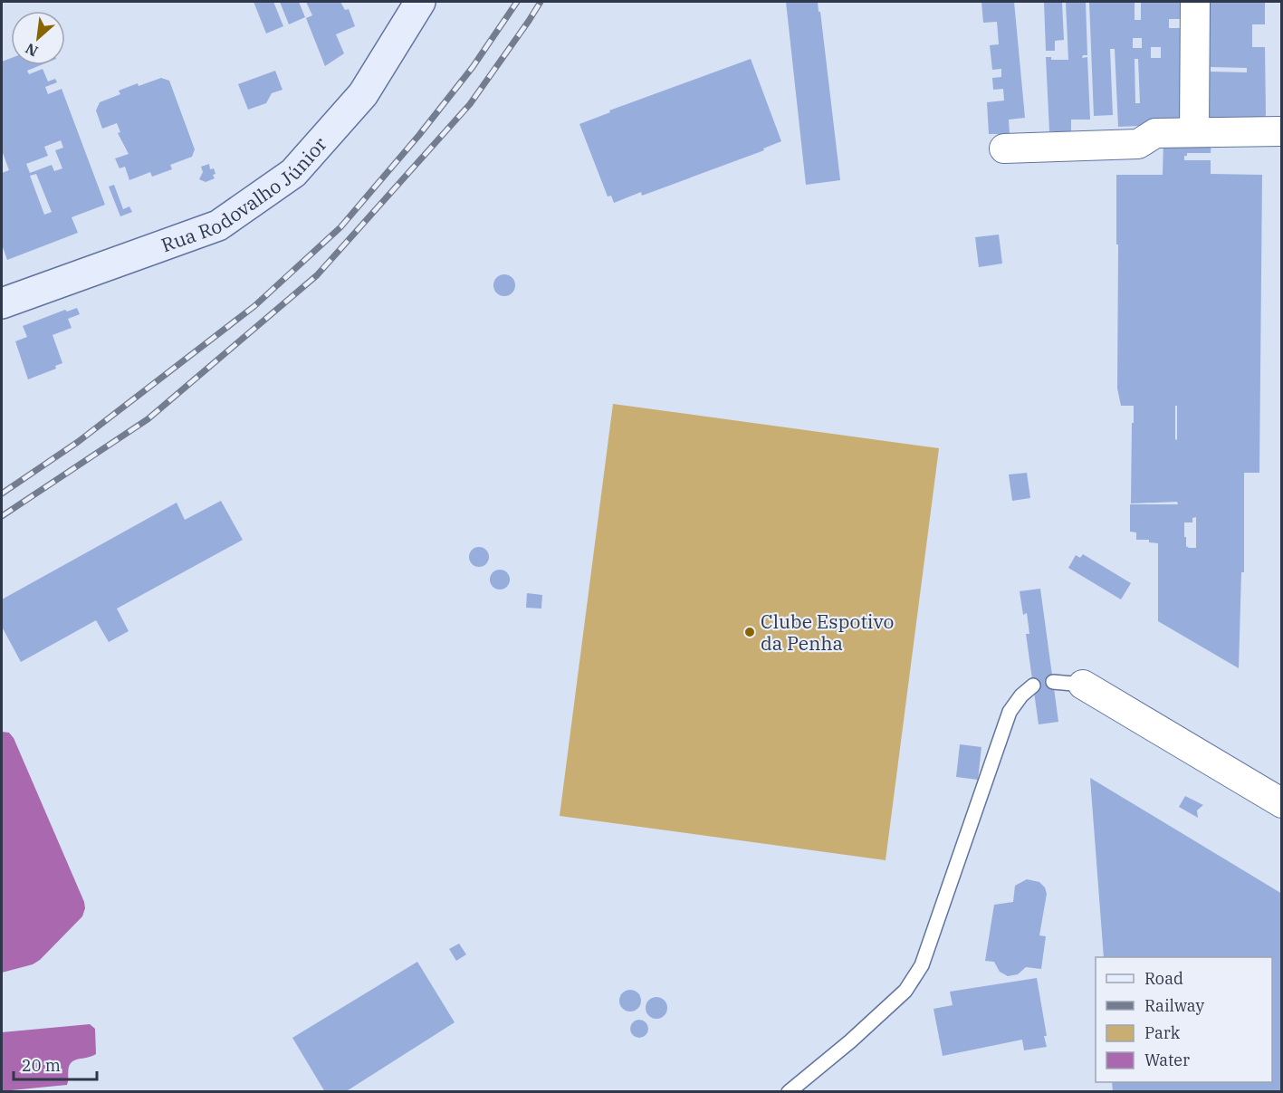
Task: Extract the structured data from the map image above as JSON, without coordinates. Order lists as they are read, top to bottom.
{
  "streets": {
    "main road": ["Rua Rodovalho Júnior"]
  },
  "places": ["Clube Espotivo da Penha"],
  "legend": [
    "Road",
    "Railway",
    "Park",
    "Water"
  ],
  "scale_bar": "20 m",
  "north": "bottom left"
}
